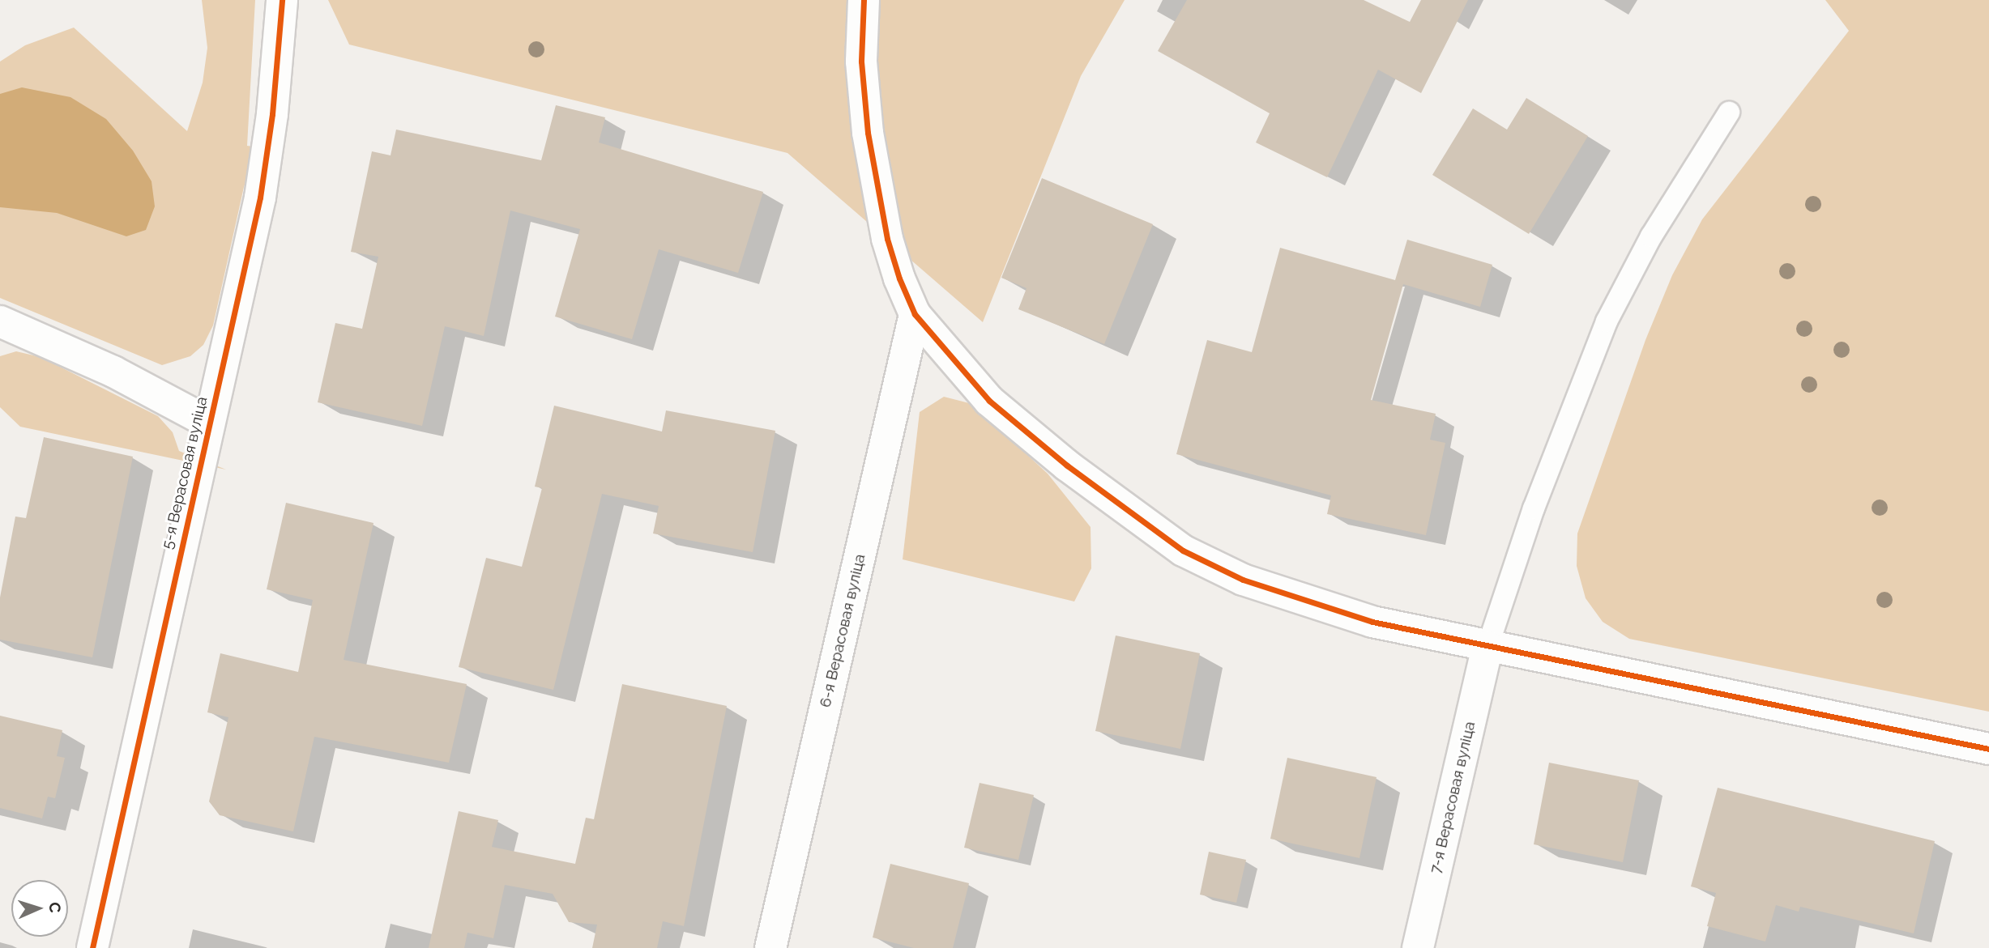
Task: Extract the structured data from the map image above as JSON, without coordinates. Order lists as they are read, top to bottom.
{
  "streets": {
    "street": ["5-я Верасовая вуліца", "6-я Верасовая вуліца", "7-я Верасовая вуліца"]
  },
  "north": "right"
}
